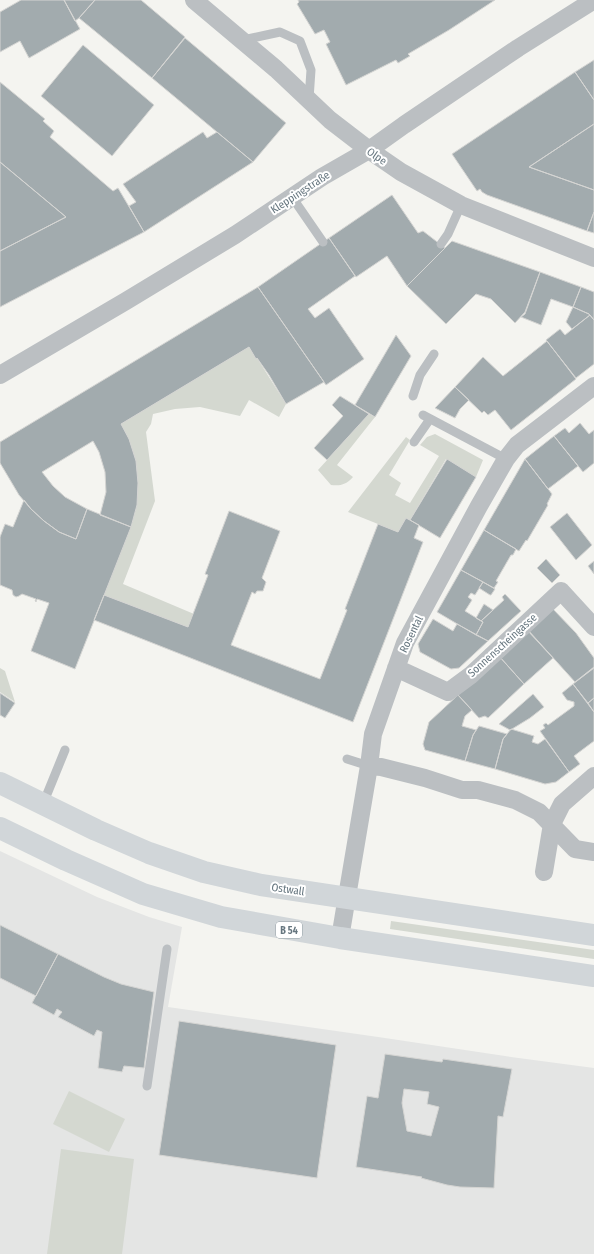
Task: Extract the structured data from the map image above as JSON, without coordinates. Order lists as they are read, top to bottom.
{
  "streets": {
    "main road": ["Ostwall", "B 54"],
    "street": [
      "Olpe",
      "Kleppingstraße",
      "Rosental",
      "Sonnenscheingasse"
    ]
  },
  "crossings": [
    ["Olpe", "Kleppingstraße"],
    ["Rosental", "Sonnenscheingasse"],
    ["Rosental", "Ostwall"],
    ["Rosental", "B 54"]
  ]
}
